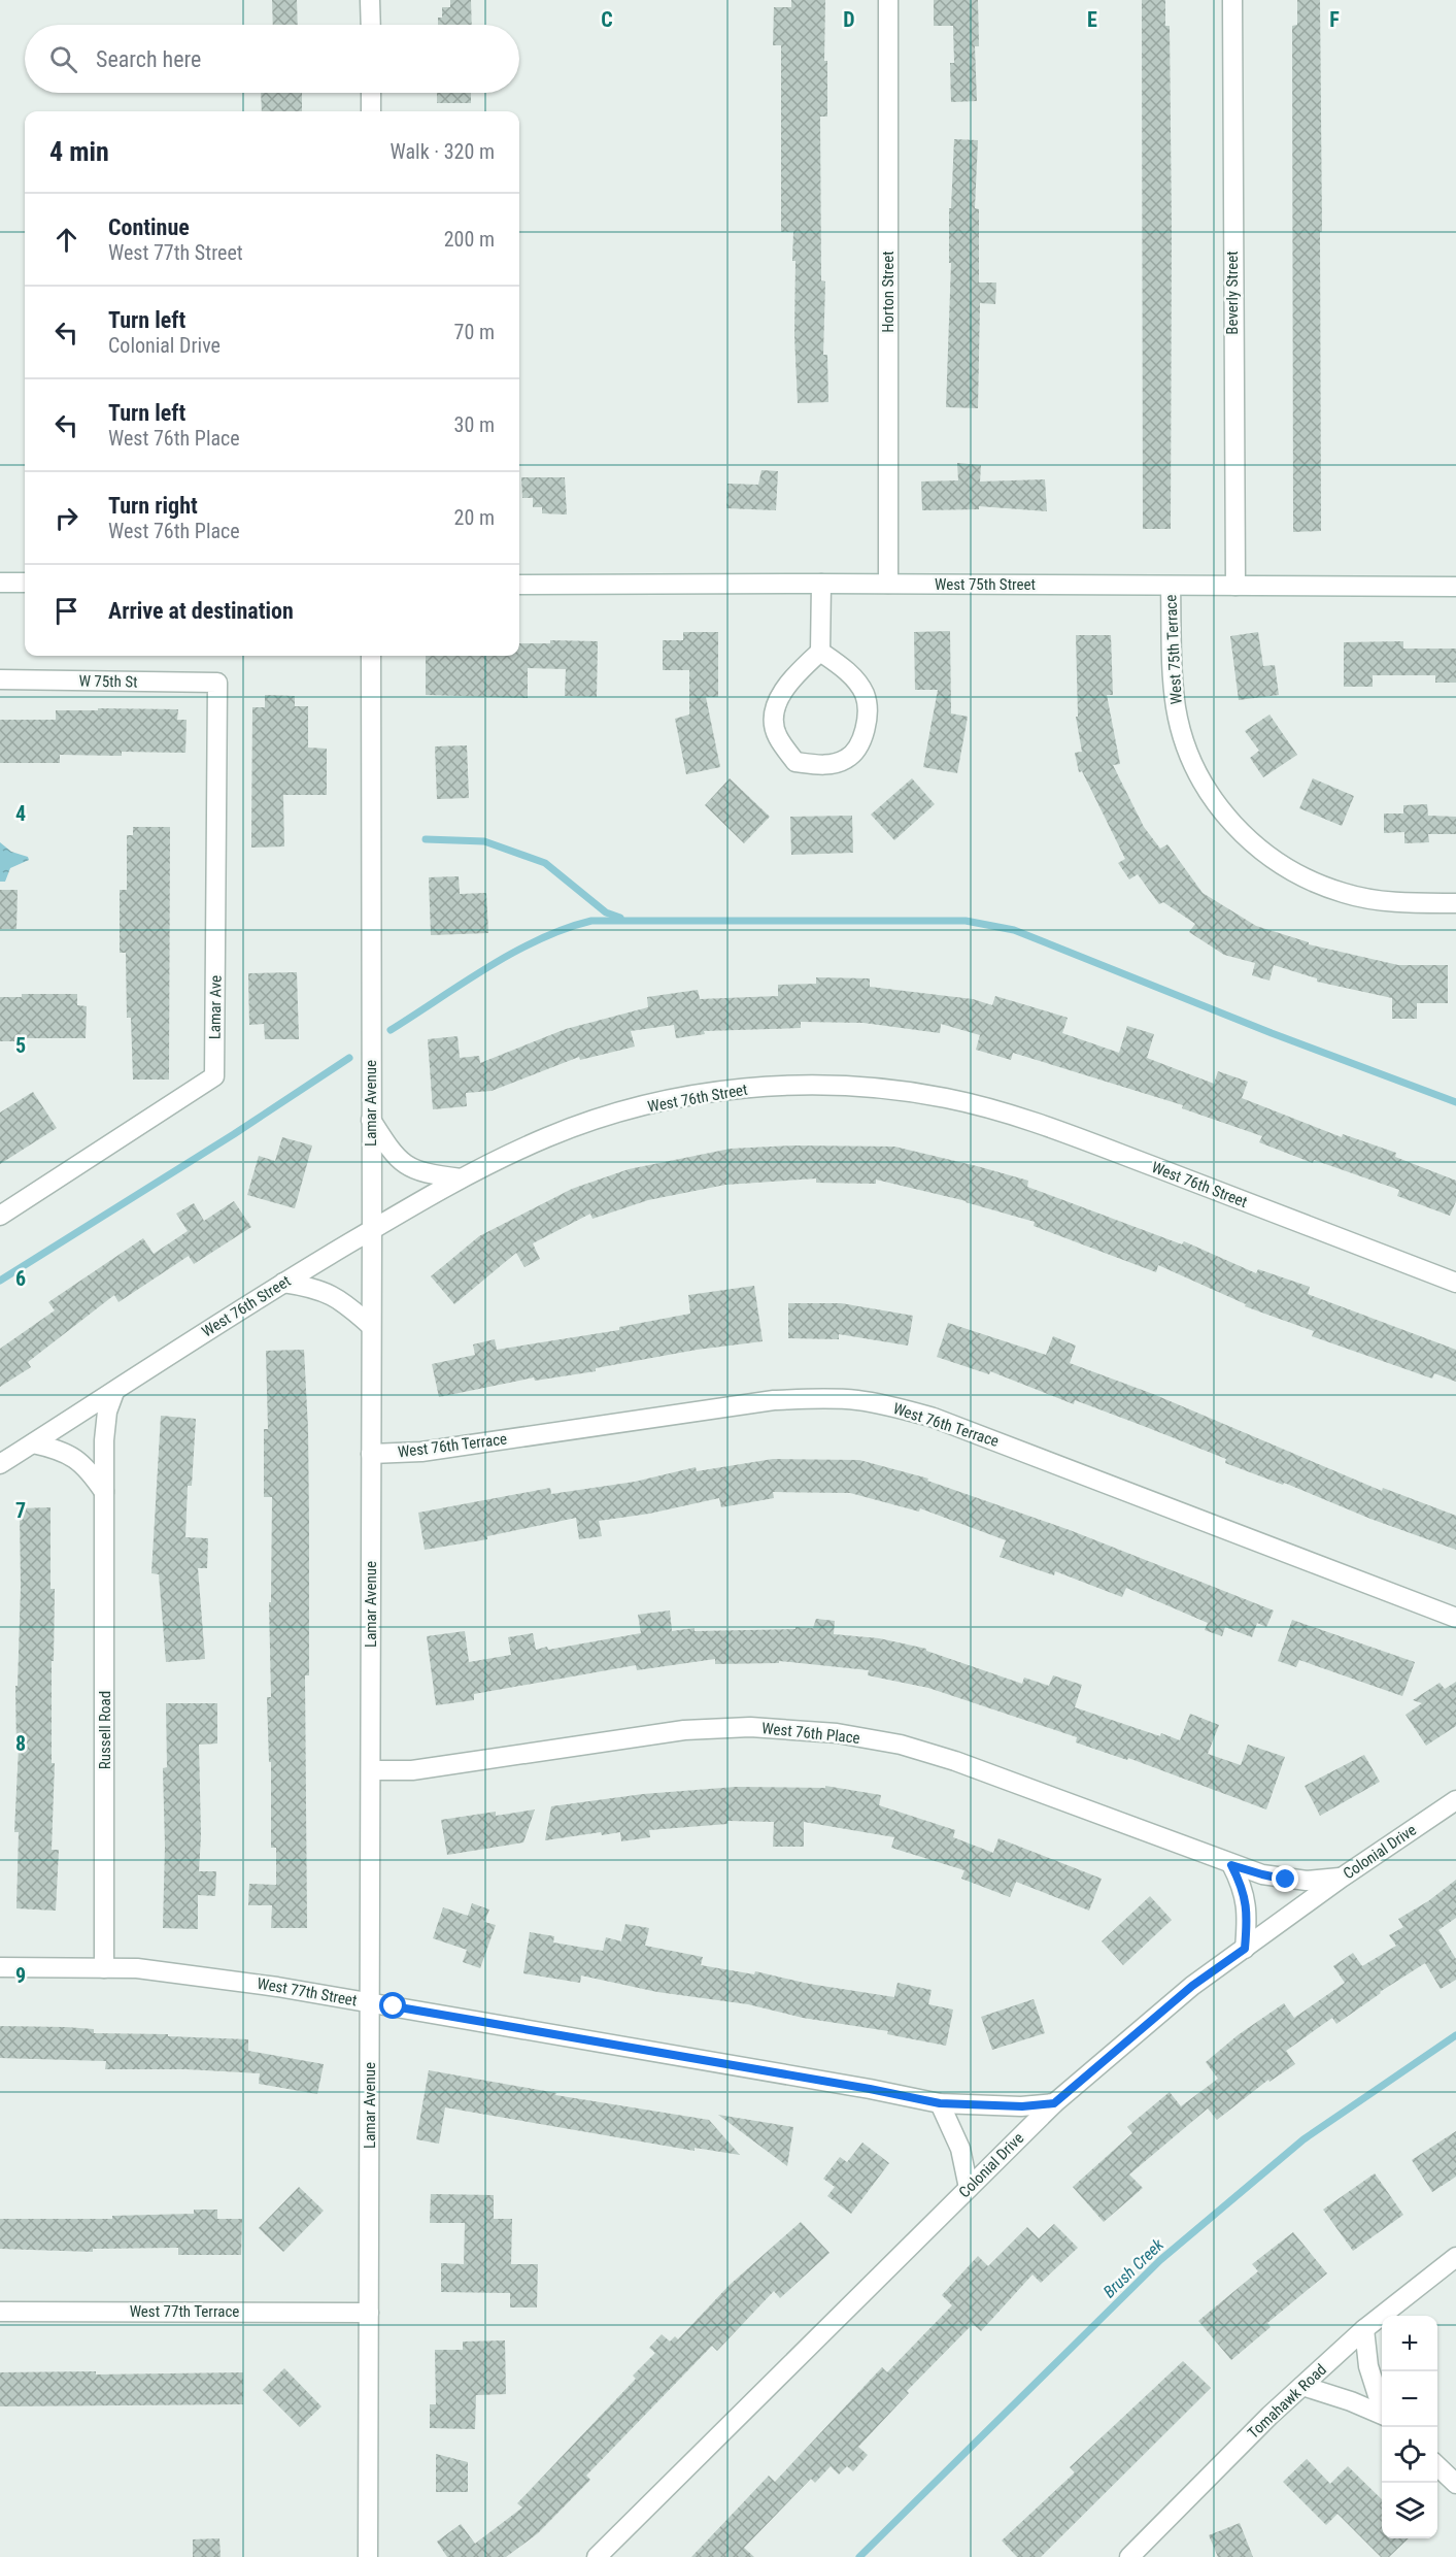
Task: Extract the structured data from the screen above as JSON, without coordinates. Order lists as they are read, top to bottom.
{
  "streets": {
    "street": [
      "Horton Street",
      "Beverly Street",
      "West 75th Street",
      "West 75th Terrace",
      "W 75th St",
      "Lamar Ave",
      "West 76th Street",
      "Lamar Avenue",
      "West 76th Terrace",
      "Russell Road",
      "West 76th Place",
      "Colonial Drive",
      "West 77th Street",
      "West 77th Terrace",
      "Tomahawk Road"
    ]
  },
  "crossings": [
    ["Horton Street", "West 75th Street"],
    ["Beverly Street", "West 75th Street"],
    ["West 75th Street", "West 75th Terrace"],
    ["W 75th St", "Lamar Ave"],
    ["West 76th Street", "Lamar Avenue"],
    ["West 76th Street", "Russell Road"],
    ["Lamar Avenue", "West 76th Terrace"],
    ["Lamar Avenue", "West 76th Place"],
    ["Lamar Avenue", "West 77th Street"],
    ["Lamar Avenue", "West 77th Terrace"],
    ["Russell Road", "West 77th Street"],
    ["West 76th Place", "Colonial Drive"],
    ["Colonial Drive", "West 77th Street"]
  ],
  "water": ["Brush Creek"],
  "page": {
    "search": "Search here",
    "heading": ["4 min", "Walk · 320 m"],
    "list": [
      ["Continue", "West 77th Street", "200 m"],
      ["Turn left", "Colonial Drive", "70 m"],
      ["Turn left", "West 76th Place", "30 m"],
      ["Turn right", "West 76th Place", "20 m"],
      "Arrive at destination"
    ],
    "map_buttons": ["+", "−"]
  },
  "grid": {
    "columns": [
      "C",
      "D",
      "E",
      "F"
    ],
    "rows": [
      "4",
      "5",
      "6",
      "7",
      "8",
      "9"
    ]
  }
}
